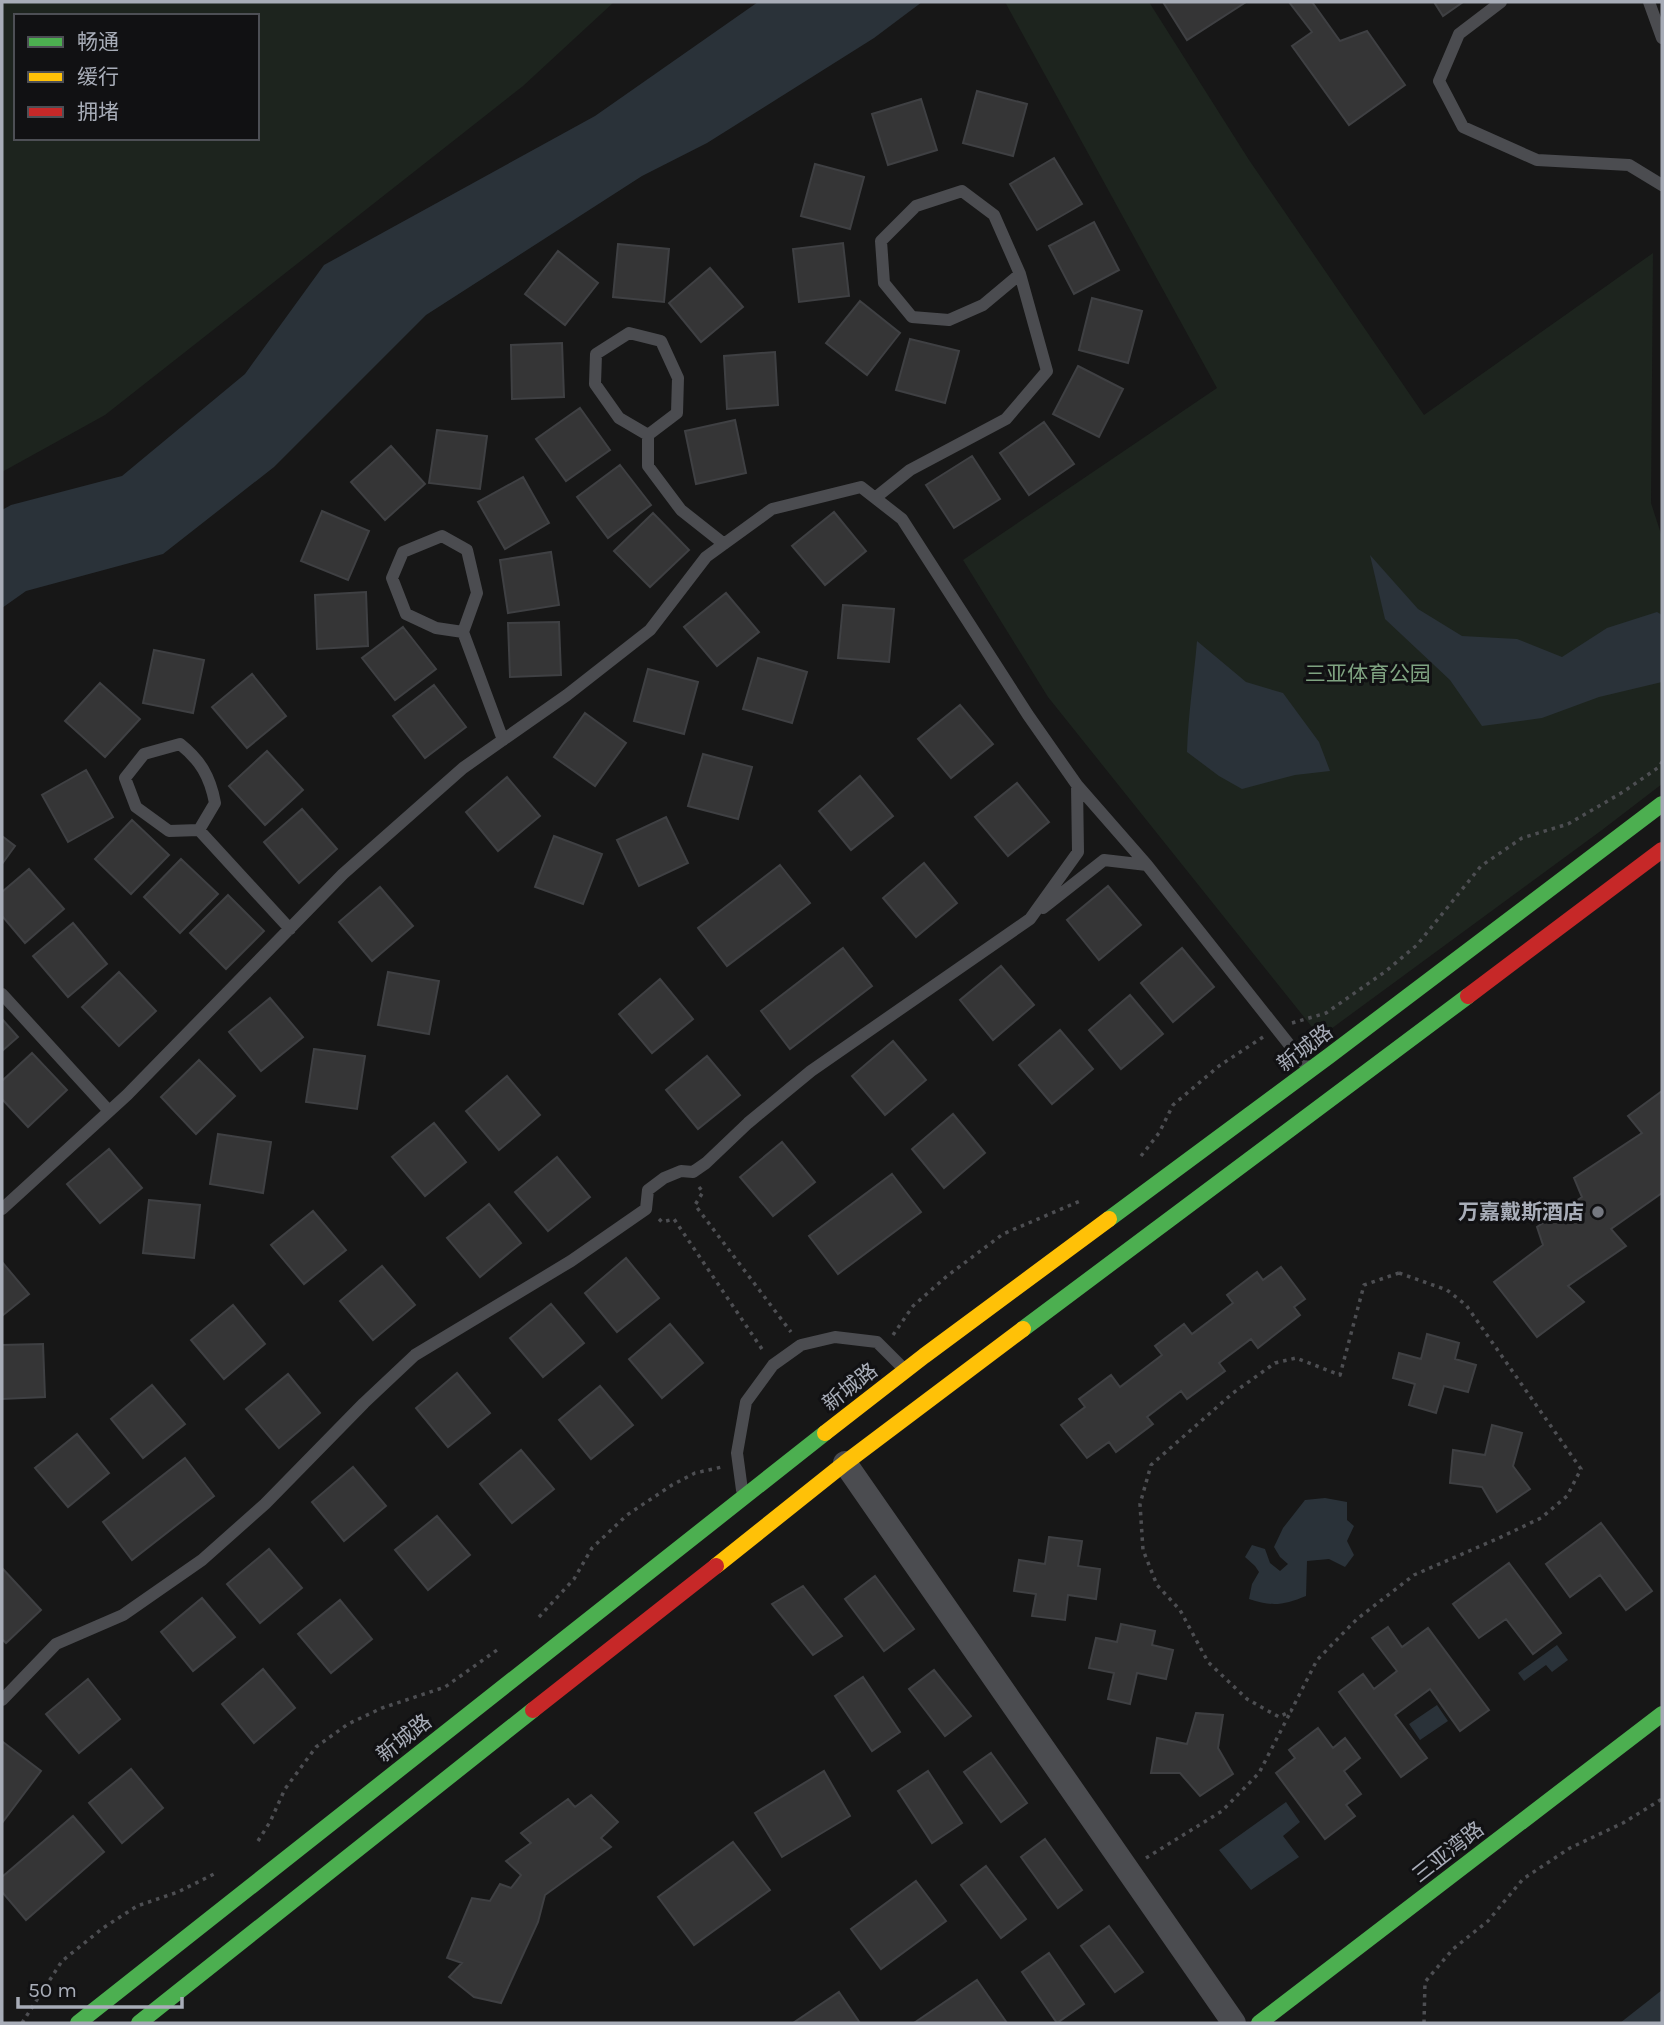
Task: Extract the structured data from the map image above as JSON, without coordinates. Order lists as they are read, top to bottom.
{
  "streets": {
    "main road": ["新城路", "三亚湾路"]
  },
  "parks": ["三亚体育公园"],
  "places": ["万嘉戴斯酒店"],
  "legend": ["畅通", "缓行", "拥堵"],
  "scale_bar": "50 m"
}
